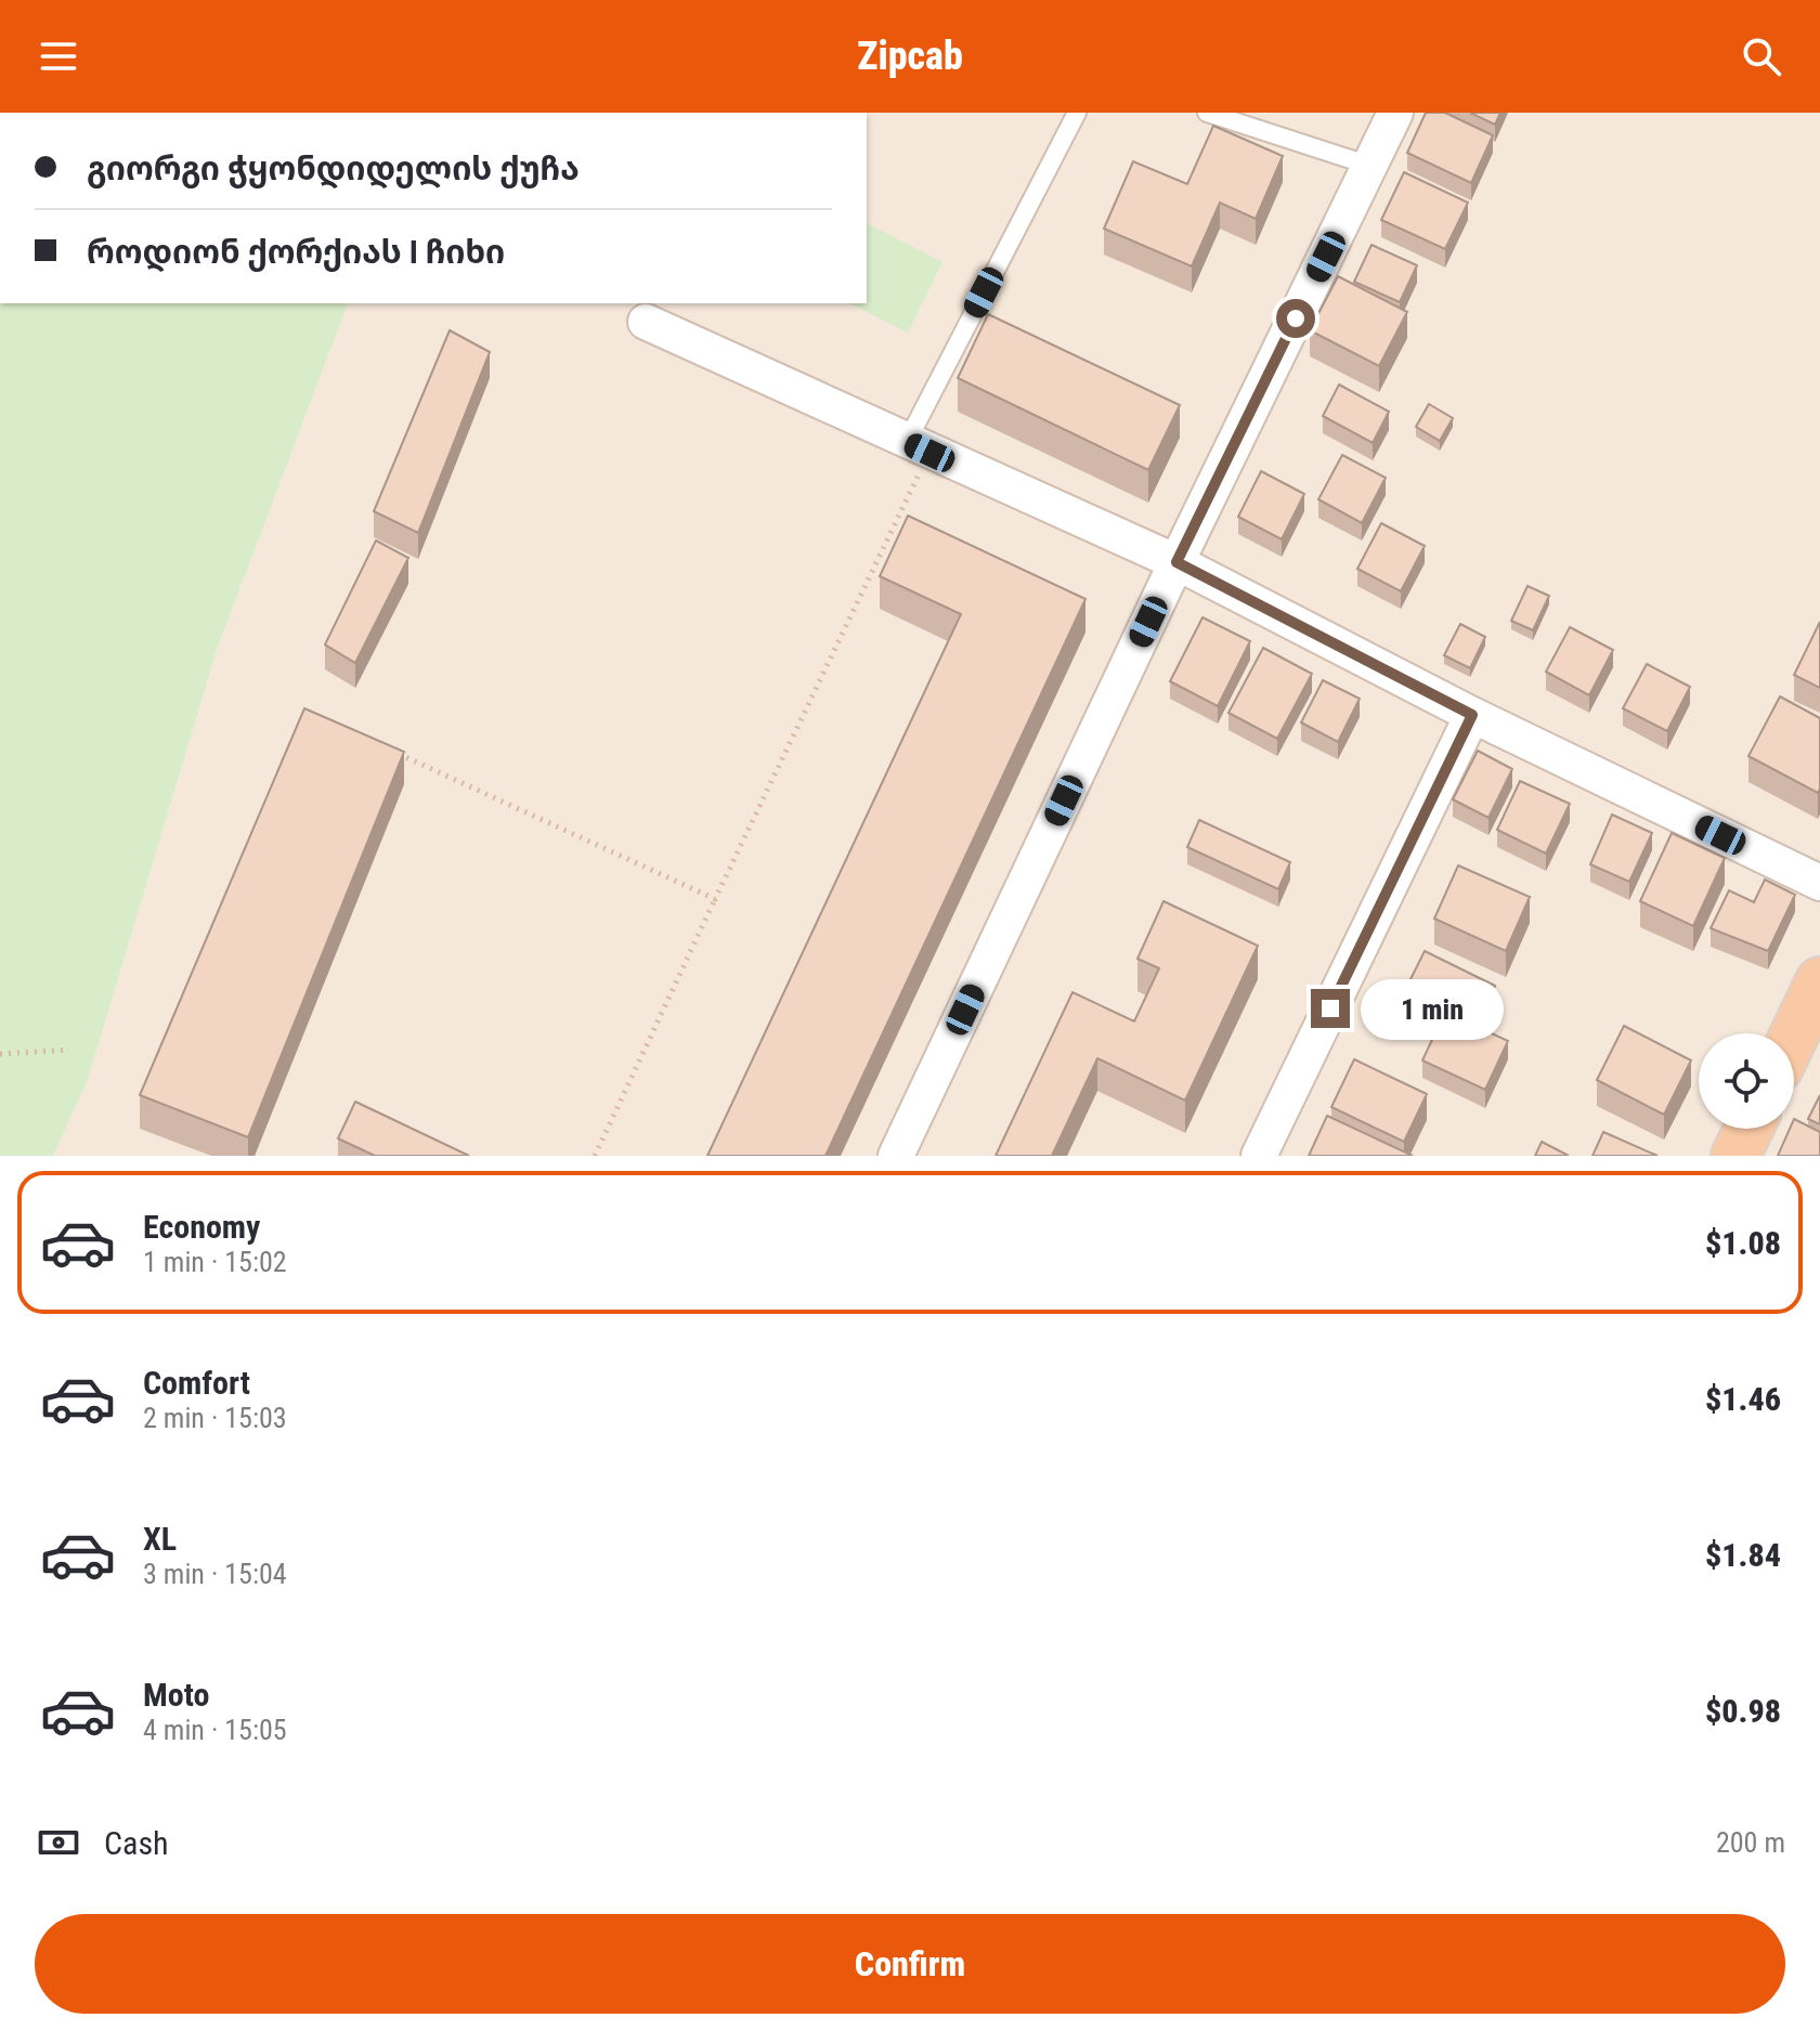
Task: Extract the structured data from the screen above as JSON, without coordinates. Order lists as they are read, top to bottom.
{
  "page": {
    "header": "Zipcab",
    "banner": ["გიორგი ჭყონდიდელის ქუჩა", "როდიონ ქორქიას I ჩიხი"],
    "bubble": "1 min",
    "list": [
      {
        "name": "Economy",
        "note": "1 min · 15:02",
        "value": "$1.08"
      },
      {
        "name": "Comfort",
        "note": "2 min · 15:03",
        "value": "$1.46"
      },
      {
        "name": "XL",
        "note": "3 min · 15:04",
        "value": "$1.84"
      },
      {
        "name": "Moto",
        "note": "4 min · 15:05",
        "value": "$0.98"
      }
    ],
    "pay": ["Cash", "200 m"],
    "buttons": "Confirm"
  }
}
